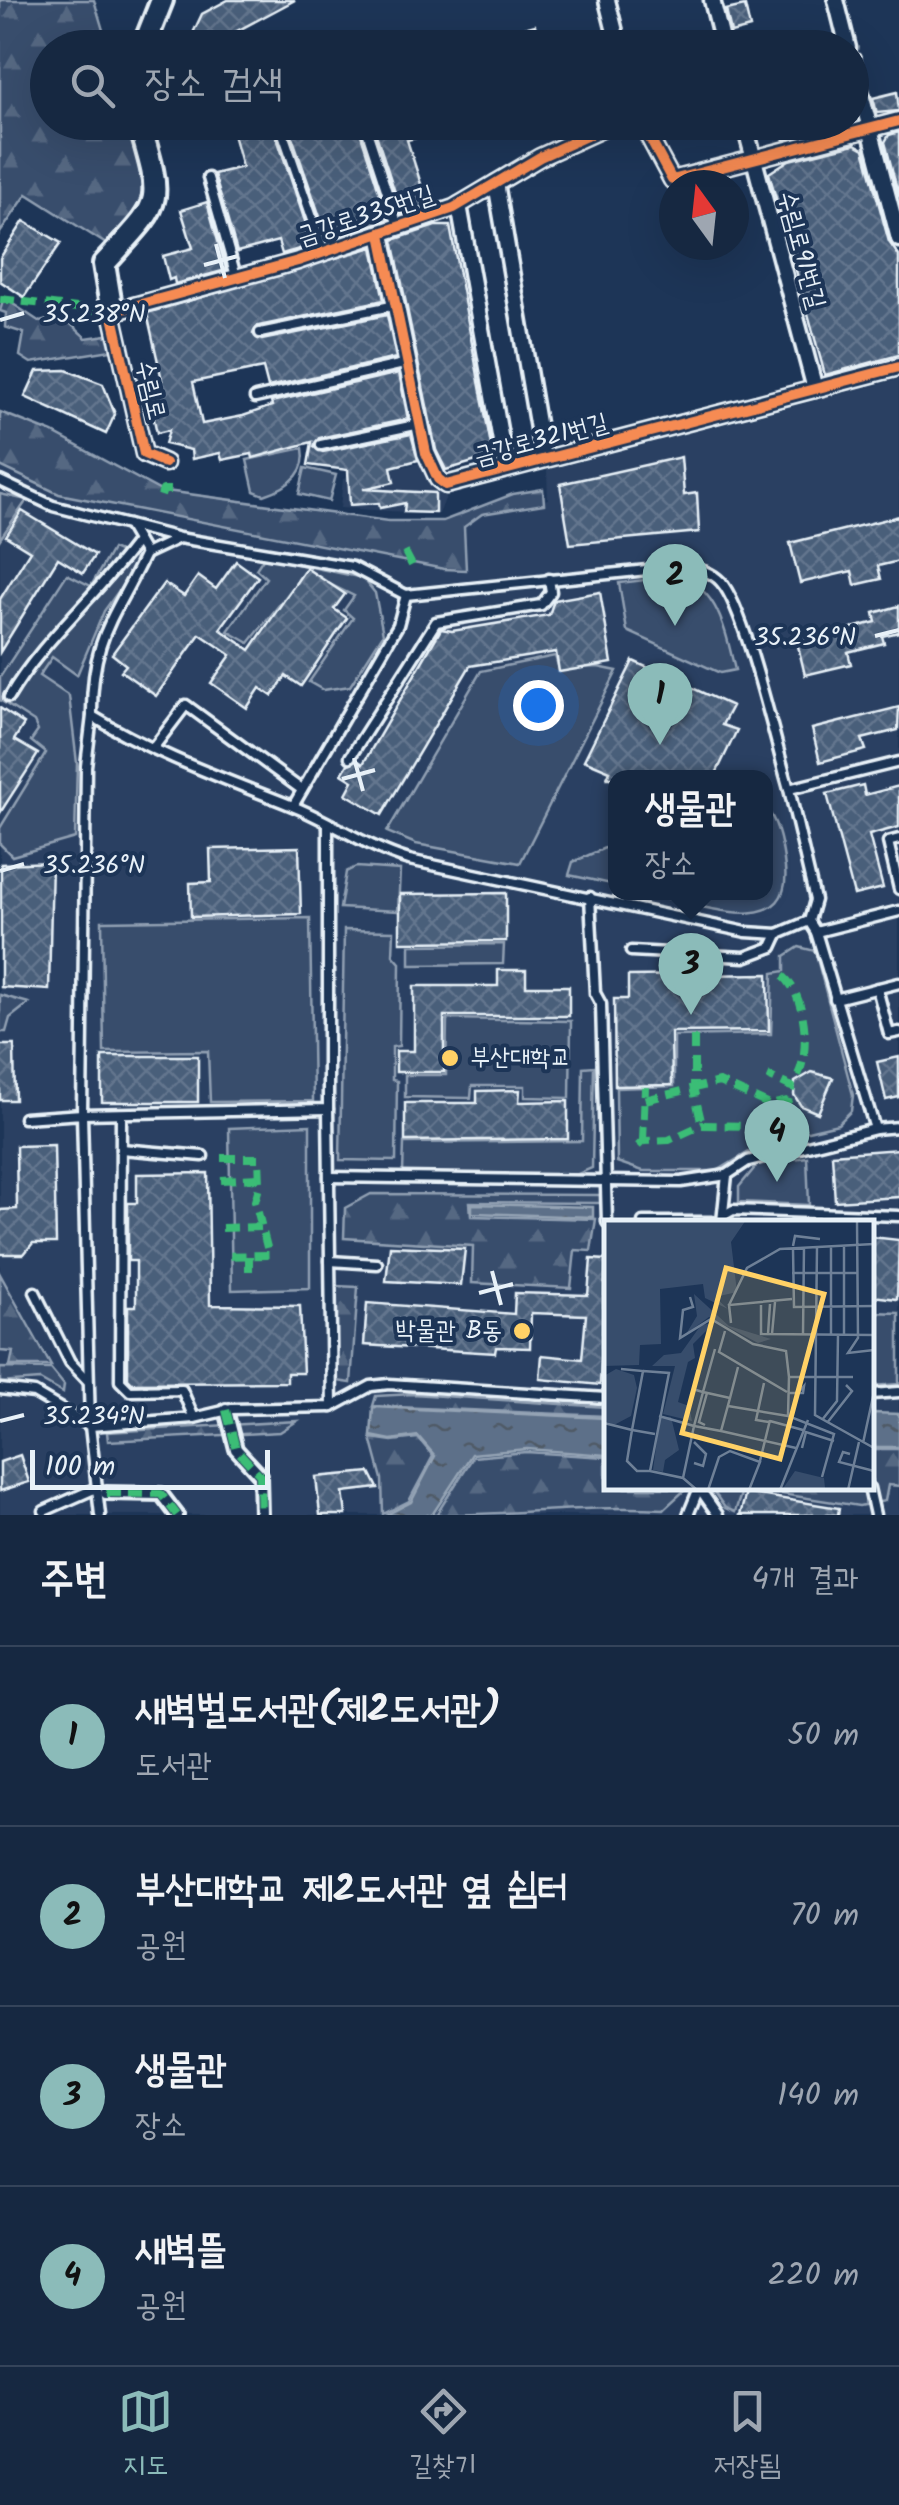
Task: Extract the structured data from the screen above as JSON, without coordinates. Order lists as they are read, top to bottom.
{
  "streets": {
    "main road": ["수림로"],
    "street": ["금강로335번길", "수림로91번길", "금강로321번길"]
  },
  "crossings": [
    ["금강로335번길", "수림로"],
    ["금강로335번길", "금강로321번길"],
    ["수림로91번길", "금강로321번길"]
  ],
  "places": ["부산대학교", "박물관 B동"],
  "scale_bar": "100 m",
  "north": "top",
  "page": {
    "search": "장소 검색",
    "pins": [
      "2",
      "1",
      "3",
      "4"
    ],
    "popup": ["생물관", "장소"],
    "scale": "100 m",
    "heading": ["주변", "4개 결과"],
    "list": [
      {
        "mark": "1",
        "name": "새벽벌도서관(제2도서관)",
        "note": "도서관",
        "value": "50 m"
      },
      {
        "mark": "2",
        "name": "부산대학교 제2도서관 옆 쉼터",
        "note": "공원",
        "value": "70 m"
      },
      {
        "mark": "3",
        "name": "생물관",
        "note": "장소",
        "value": "140 m"
      },
      {
        "mark": "4",
        "name": "새벽뜰",
        "note": "공원",
        "value": "220 m"
      }
    ],
    "nav": ["지도", "길찾기", "저장됨"]
  },
  "coordinates": ["35.238°N", "35.236°N", "35.234°N"]
}
